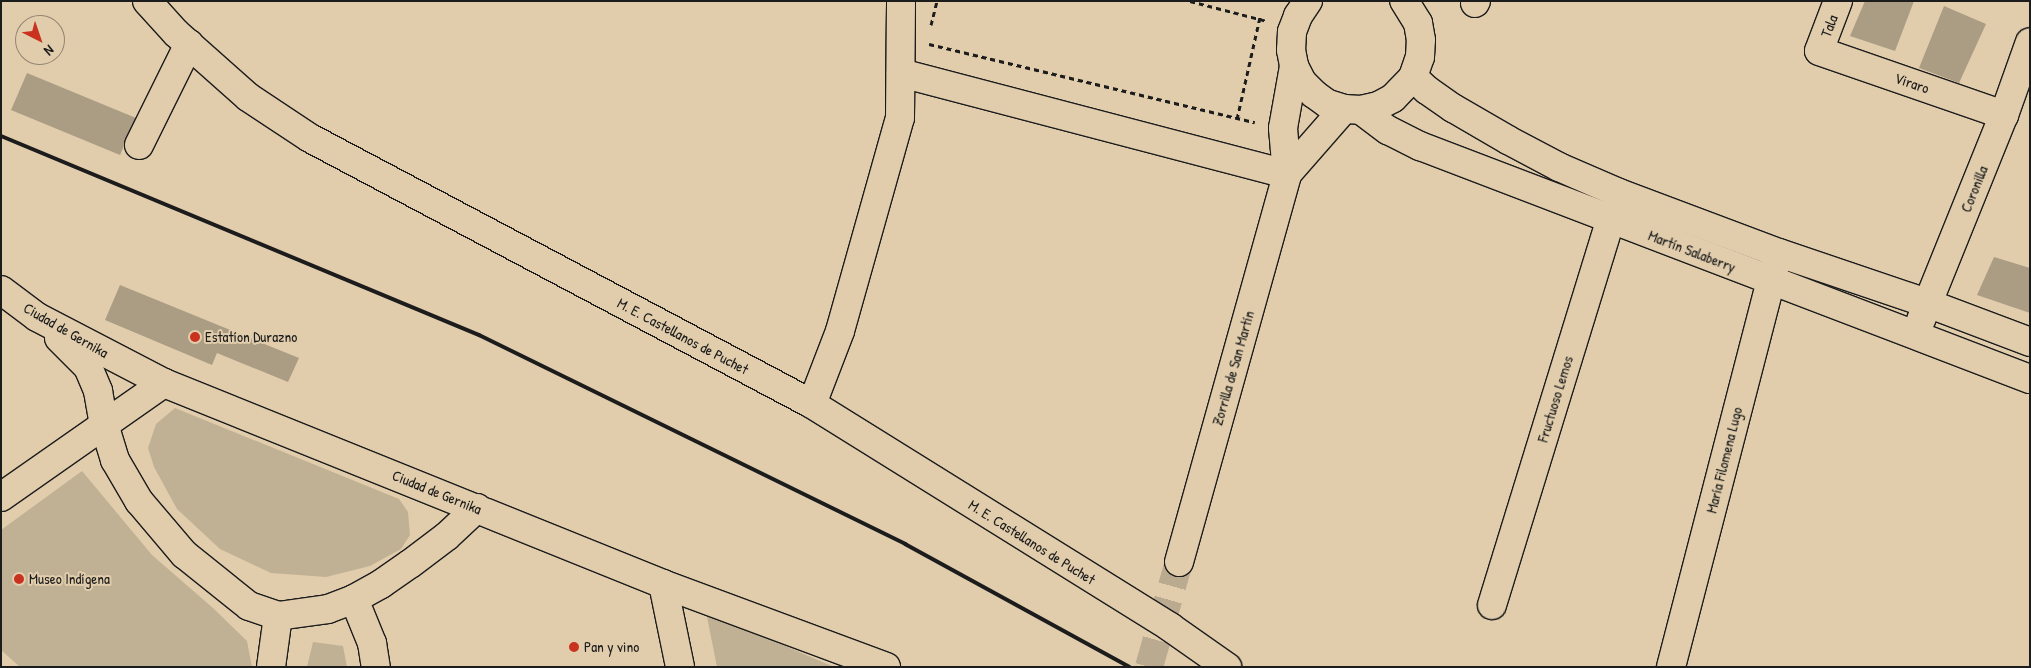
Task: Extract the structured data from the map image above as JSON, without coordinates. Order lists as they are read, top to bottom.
{
  "streets": {
    "street": [
      "Tala",
      "Viraro",
      "Coronilla",
      "Martín Salaberry",
      "Ciudad de Gernika",
      "M. E. Castellanos de Puchet",
      "Zorrilla de San Martín",
      "Fructuoso Lemos",
      "María Filomena Lugo"
    ]
  },
  "crossings": [
    ["Tala", "Viraro"],
    ["Viraro", "Coronilla"],
    ["Coronilla", "Martín Salaberry"],
    ["Martín Salaberry", "Zorrilla de San Martín"],
    ["Martín Salaberry", "Fructuoso Lemos"],
    ["Martín Salaberry", "María Filomena Lugo"]
  ],
  "places": ["Estatíon Durazno", "Museo Indígena", "Pan y vino"],
  "north": "bottom right"
}
